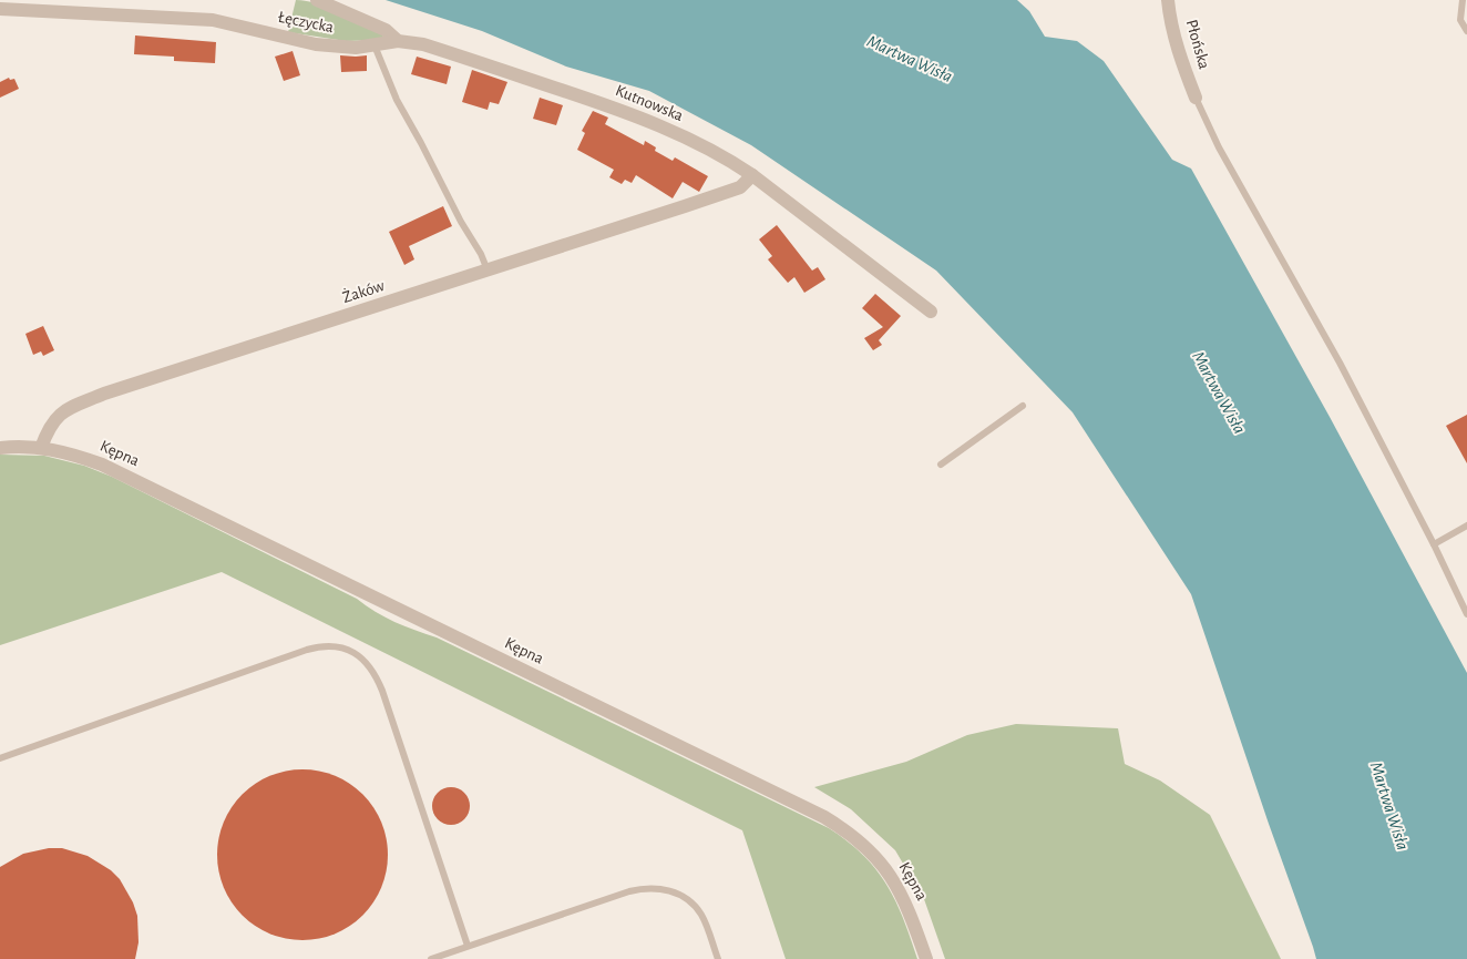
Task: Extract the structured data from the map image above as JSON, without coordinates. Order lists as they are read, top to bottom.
{
  "streets": {
    "street": [
      "Łęczycka",
      "Płońska",
      "Kutnowska",
      "Żaków",
      "Kępna"
    ]
  },
  "crossings": [
    ["Łęczycka", "Kutnowska"],
    ["Kutnowska", "Żaków"],
    ["Żaków", "Kępna"]
  ],
  "water": ["Martwa Wisła"]
}
